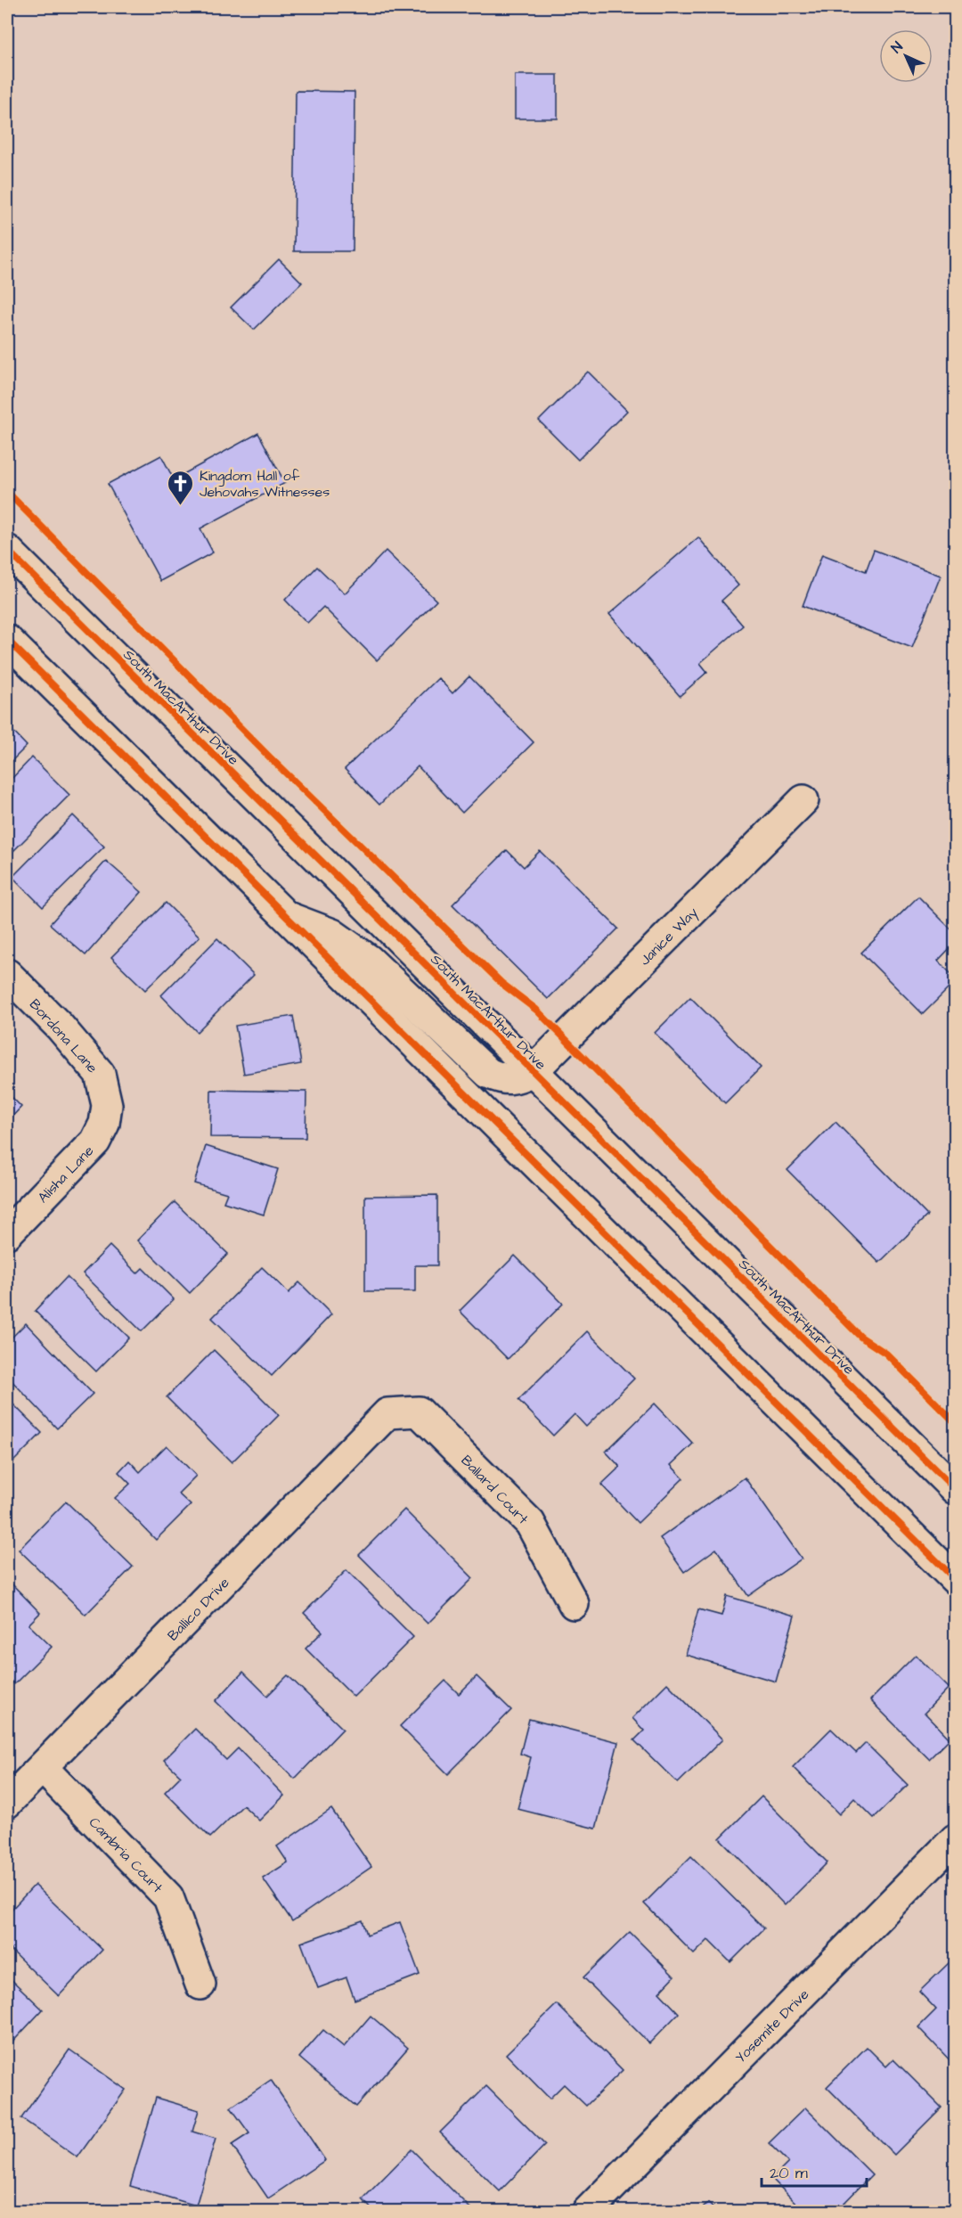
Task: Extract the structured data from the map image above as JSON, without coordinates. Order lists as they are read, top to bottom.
{
  "streets": {
    "main road": [
      "South MacArthur Drive",
      "Janice Way",
      "Bordona Lane",
      "Alisha Lane",
      "Ballard Court",
      "Ballico Drive",
      "Cambria Court",
      "Yosemite Drive"
    ]
  },
  "crossings": [
    ["South MacArthur Drive", "Janice Way"],
    ["Bordona Lane", "Alisha Lane"],
    ["Ballard Court", "Ballico Drive"],
    ["Ballico Drive", "Cambria Court"]
  ],
  "places": {
    "church": ["Kingdom Hall of Jehovahs Witnesses"]
  },
  "scale_bar": "20 m",
  "north": "top left"
}
